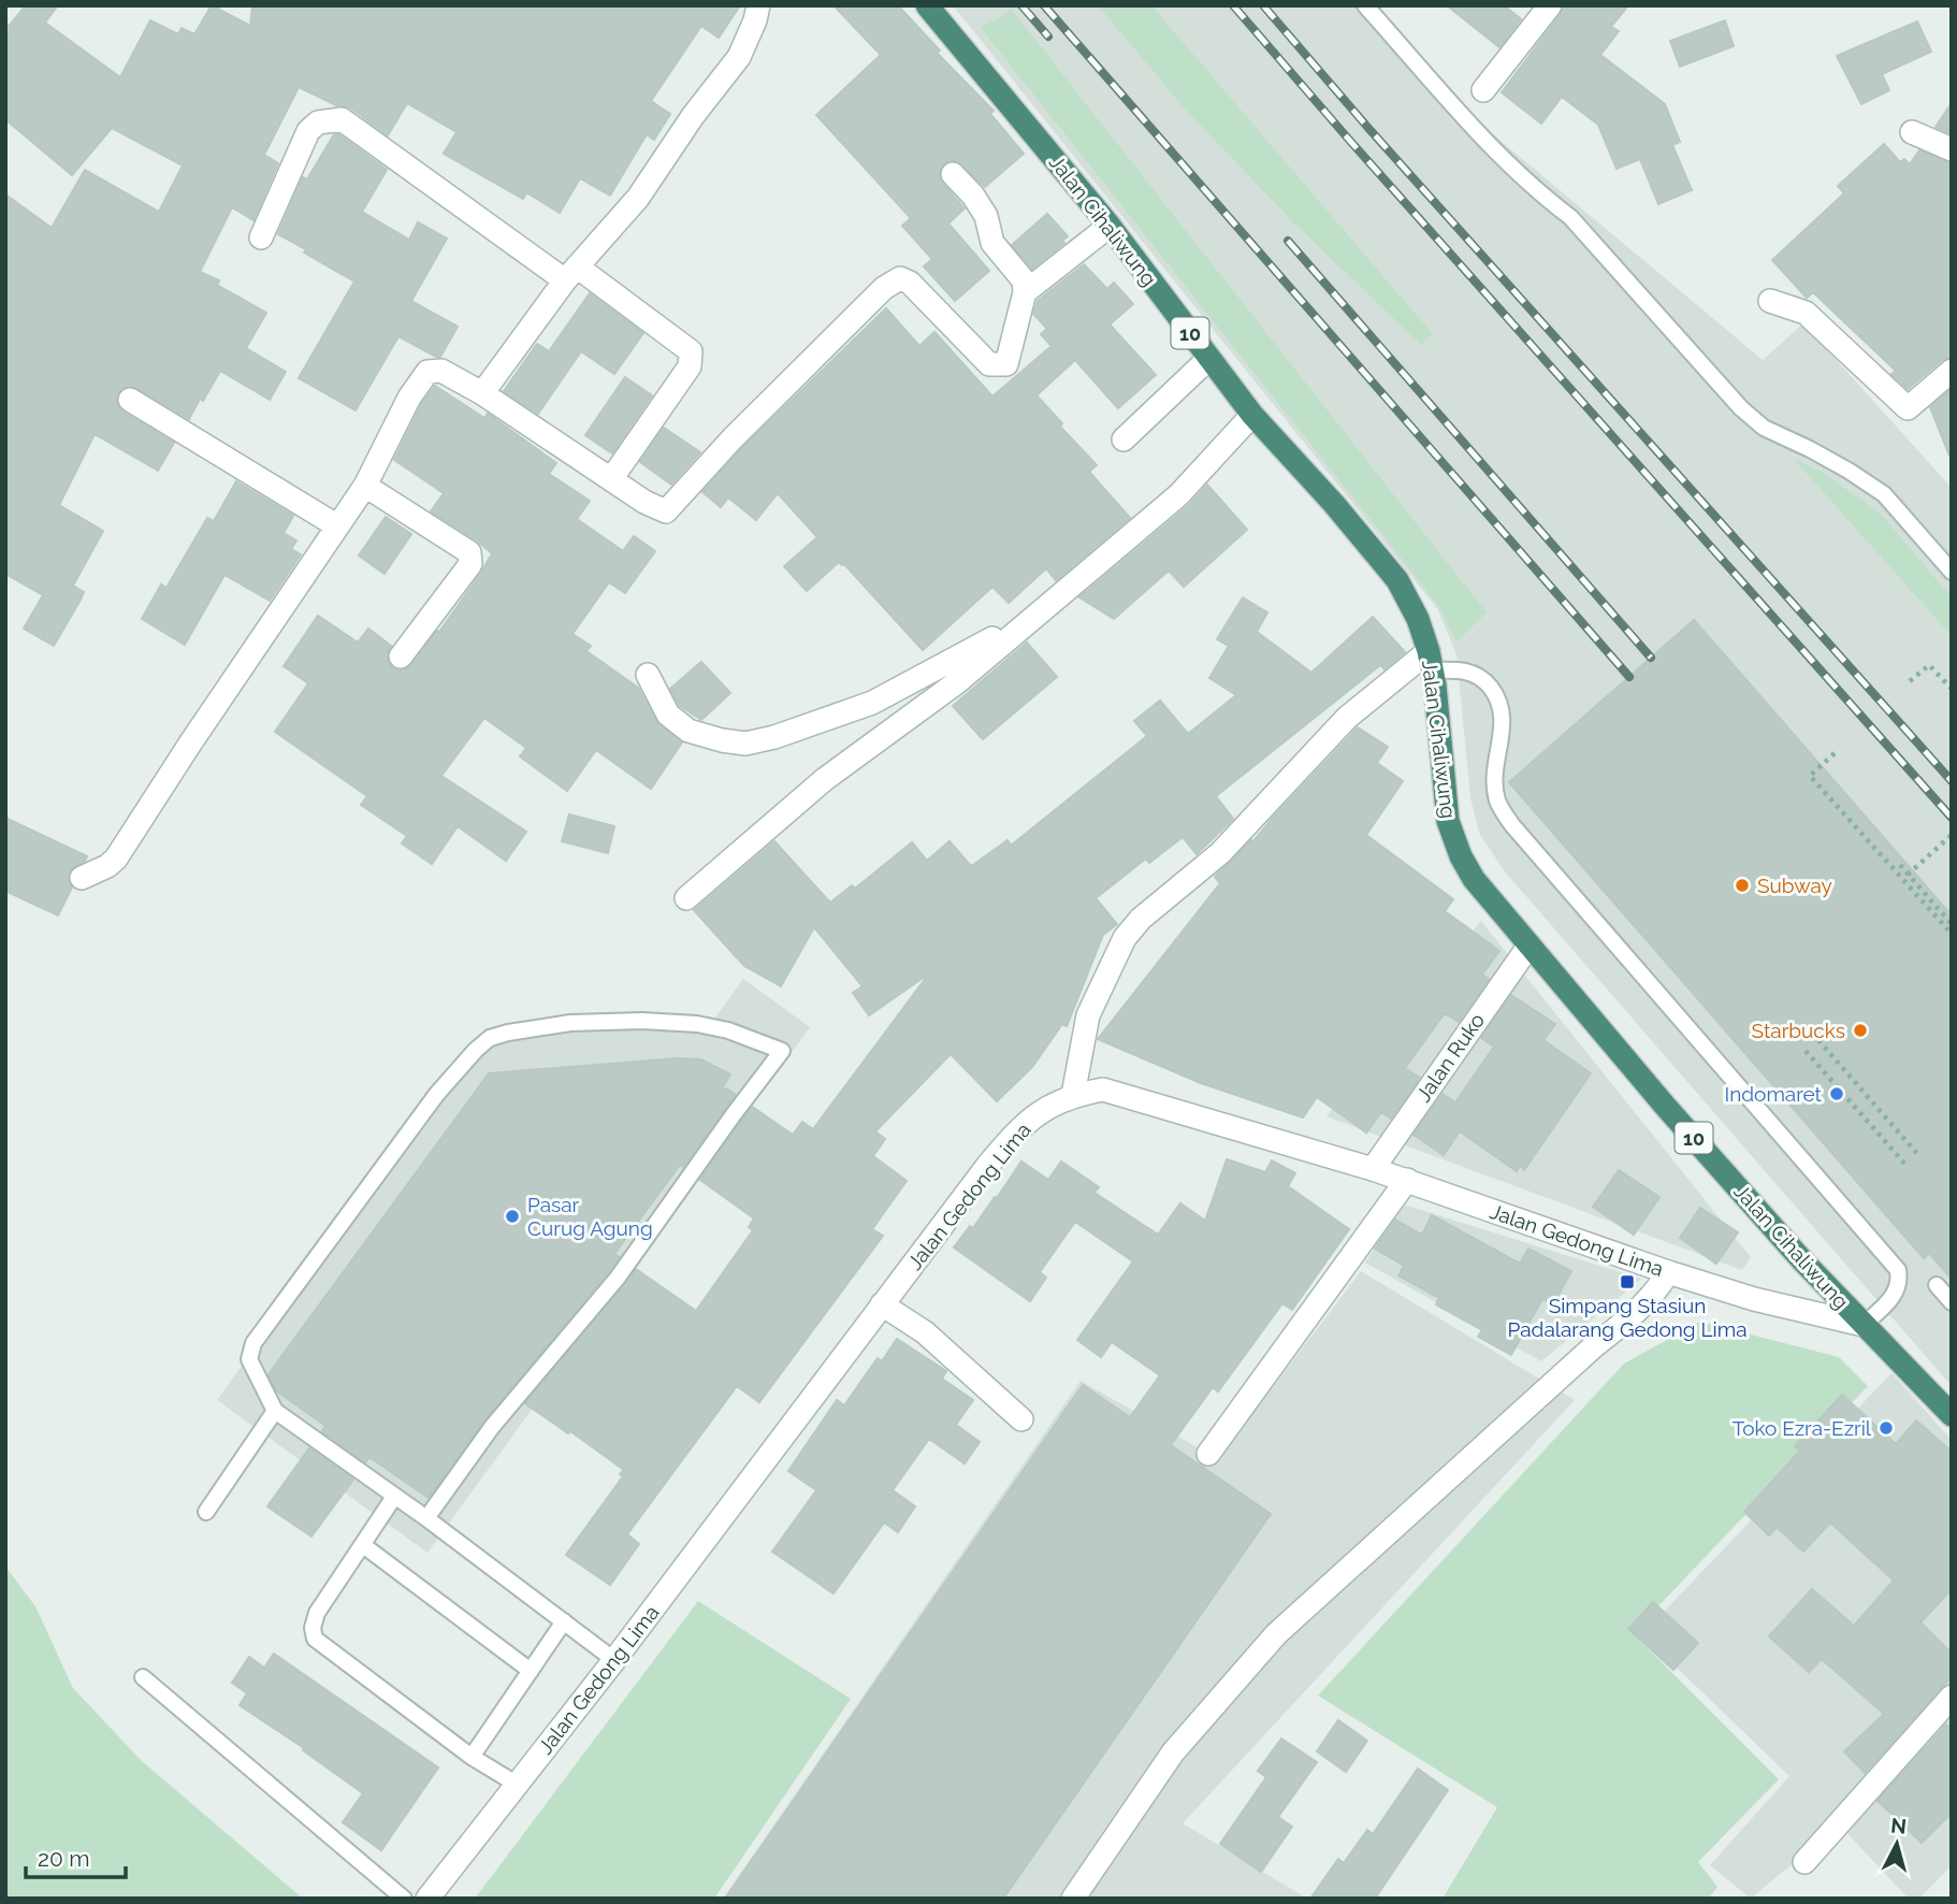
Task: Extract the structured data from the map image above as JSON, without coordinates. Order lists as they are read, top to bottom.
{
  "streets": {
    "highway": ["Jalan Cihaliwung", "10"],
    "street": ["Jalan Ruko", "Jalan Gedong Lima"]
  },
  "crossings": [
    ["Jalan Cihaliwung", "Jalan Ruko"],
    ["Jalan Cihaliwung", "Jalan Gedong Lima"],
    ["Jalan Ruko", "Jalan Gedong Lima"]
  ],
  "places": {
    "other": [
      "Subway",
      "Starbucks",
      "Indomaret",
      "Pasar Curug Agung",
      "Toko Ezra-Ezril"
    ],
    "transit": ["Simpang Stasiun Padalarang Gedong Lima"]
  },
  "scale_bar": "20 m",
  "north": "top"
}
